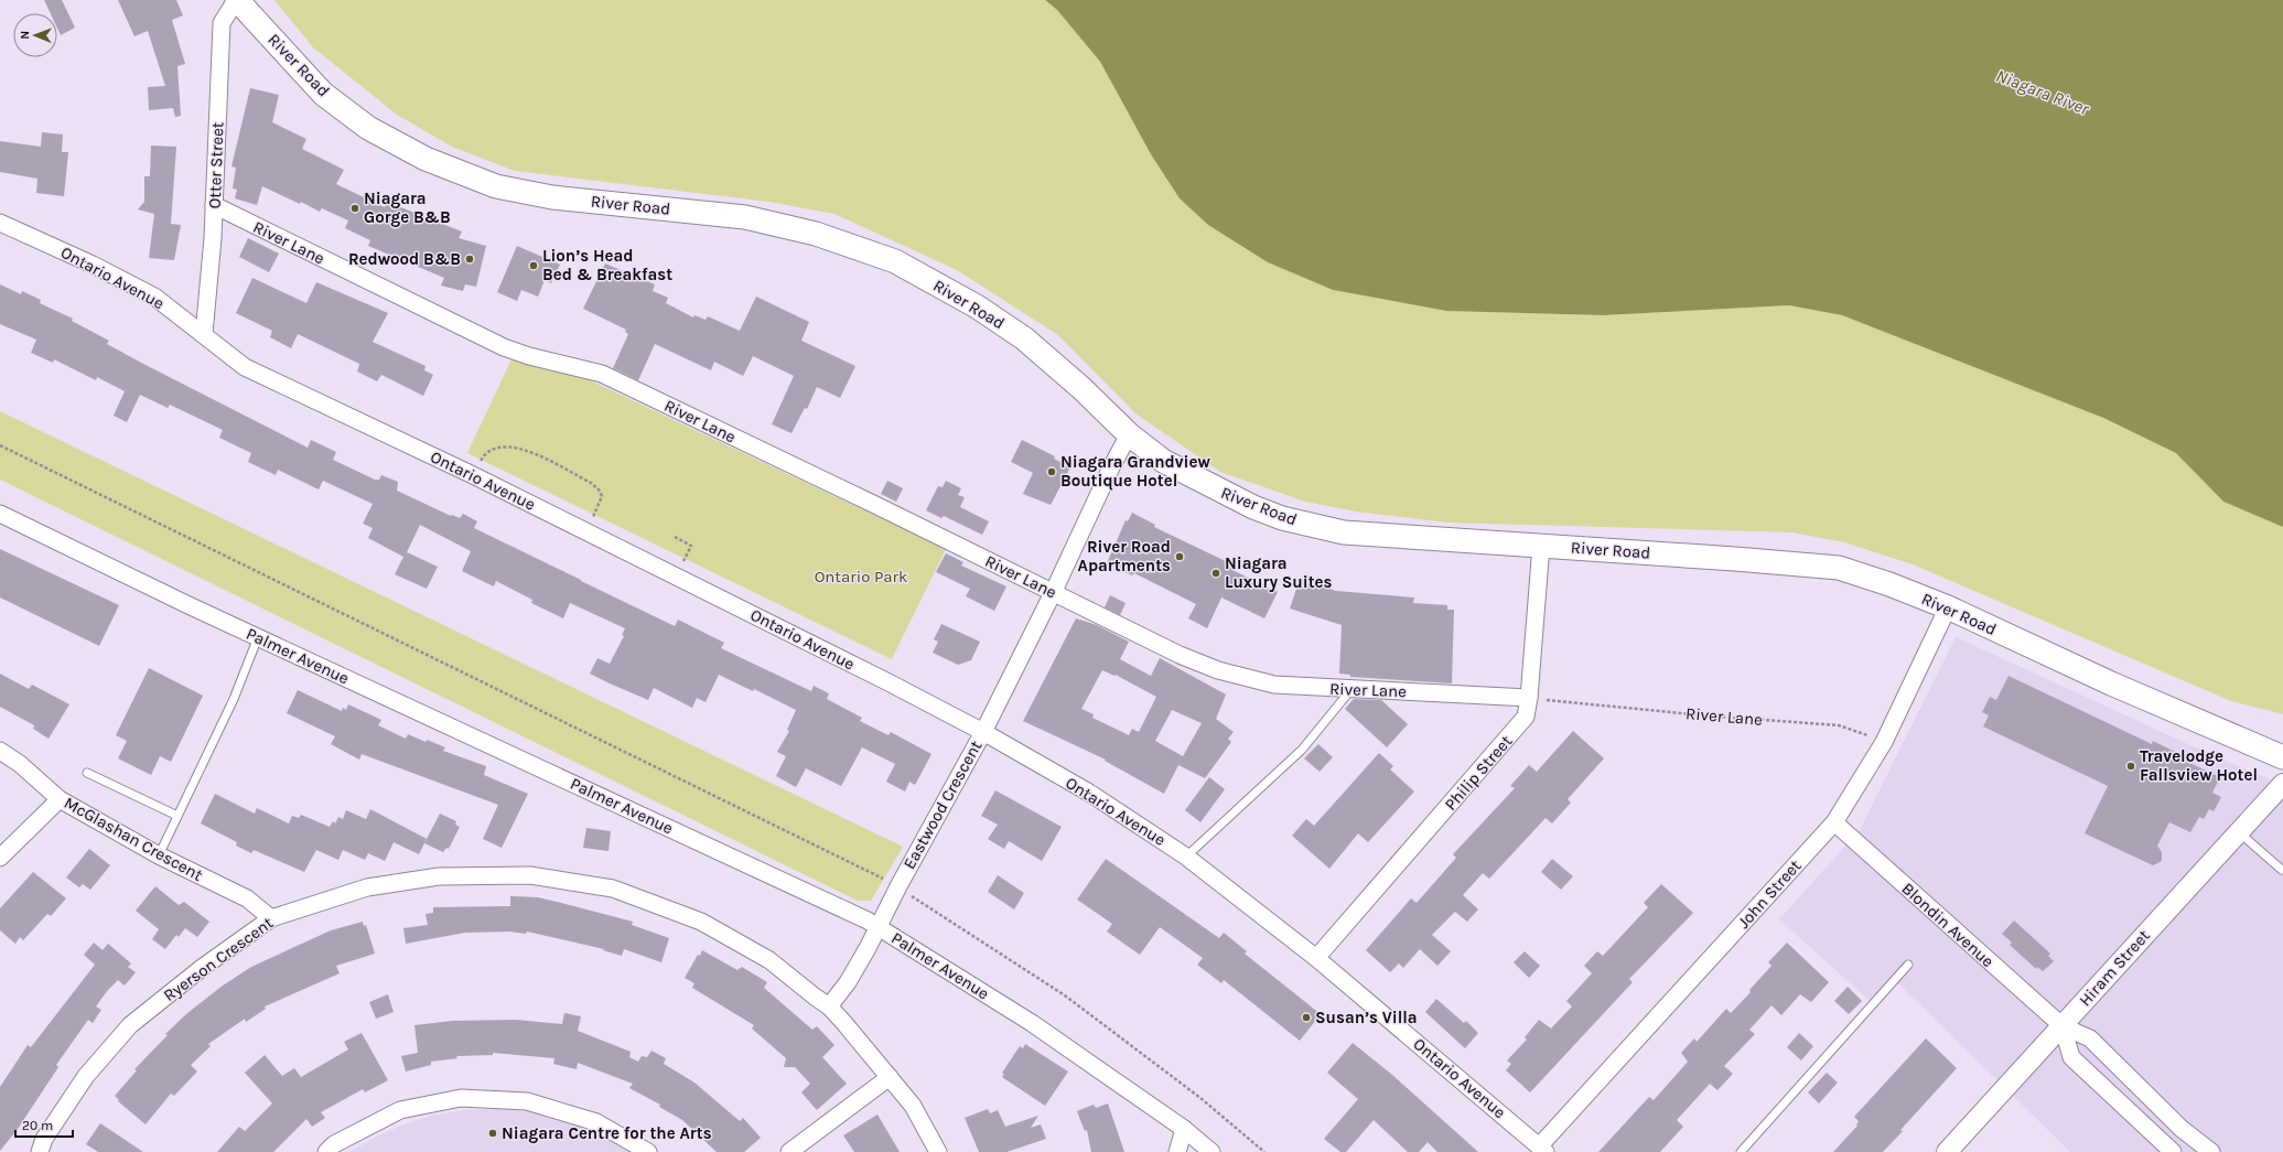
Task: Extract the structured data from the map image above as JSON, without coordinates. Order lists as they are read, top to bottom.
{
  "streets": {
    "main road": ["River Road"],
    "street": [
      "Otter Street",
      "River Lane",
      "Ontario Avenue",
      "Palmer Avenue",
      "Philip Street",
      "Eastwood Crescent",
      "McGlashan Crescent",
      "John Street",
      "Blondin Avenue",
      "Ryerson Crescent",
      "Hiram Street"
    ]
  },
  "crossings": [
    ["River Road", "Otter Street"],
    ["River Road", "Philip Street"],
    ["River Road", "Eastwood Crescent"],
    ["River Road", "John Street"],
    ["Otter Street", "River Lane"],
    ["Otter Street", "Ontario Avenue"],
    ["River Lane", "Philip Street"],
    ["River Lane", "Eastwood Crescent"],
    ["River Lane", "John Street"],
    ["Ontario Avenue", "Philip Street"],
    ["Ontario Avenue", "Eastwood Crescent"],
    ["Ontario Avenue", "John Street"],
    ["Palmer Avenue", "Eastwood Crescent"],
    ["Eastwood Crescent", "Ryerson Crescent"],
    ["McGlashan Crescent", "Ryerson Crescent"],
    ["John Street", "Blondin Avenue"],
    ["Blondin Avenue", "Hiram Street"]
  ],
  "water": ["Niagara River"],
  "parks": ["Ontario Park"],
  "places": [
    "Niagara Gorge B&B",
    "Redwood B&B",
    "Lion’s Head Bed & Breakfast",
    "Niagara Grandview Boutique Hotel",
    "River Road Apartments",
    "Niagara Luxury Suites",
    "Travelodge Fallsview Hotel",
    "Susan’s Villa",
    "Niagara Centre for the Arts"
  ],
  "scale_bar": "20 m",
  "north": "left"
}
